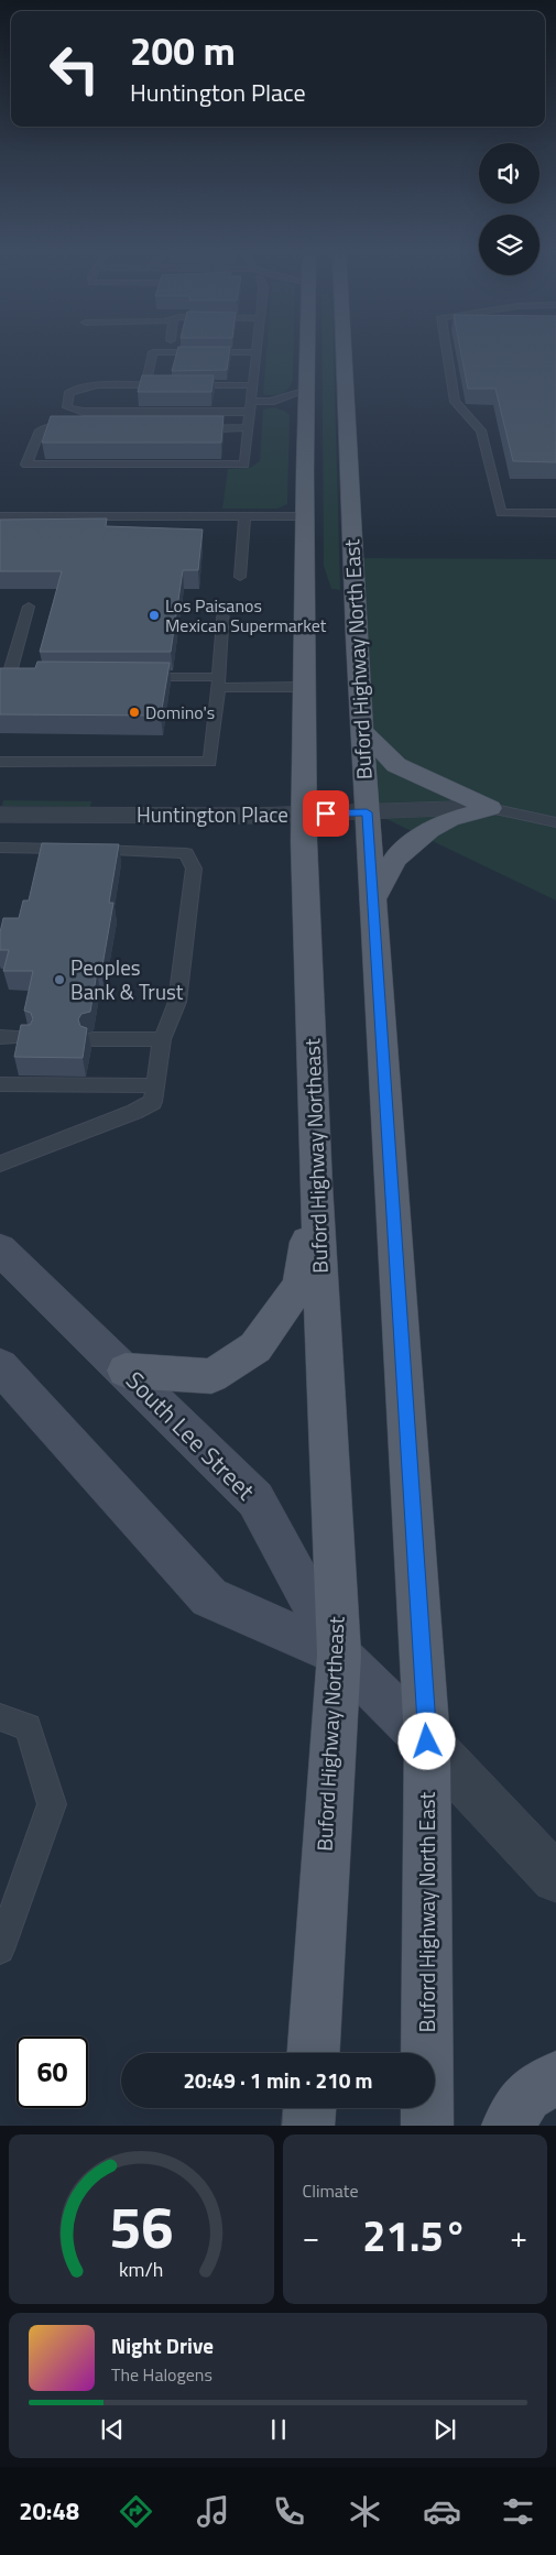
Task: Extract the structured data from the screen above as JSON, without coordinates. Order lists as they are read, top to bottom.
{
  "streets": {
    "main road": ["Buford Highway North East", "Buford Highway Northeast", "South Lee Street"],
    "street": ["Huntington Place"]
  },
  "crossings": [
    ["Buford Highway North East", "Huntington Place"],
    ["Buford Highway North East", "South Lee Street"],
    ["Huntington Place", "Buford Highway Northeast"],
    ["Buford Highway Northeast", "South Lee Street"]
  ],
  "places": ["Los Paisanos Mexican Supermarket", "Domino's", "Peoples Bank & Trust"],
  "page": {
    "turn": ["200 m", "Huntington Place"],
    "limit": "60",
    "trip": "20:49 · 1 min · 210 m",
    "tile": "Climate",
    "heat": ["−", "21.5°", "+"],
    "song": ["Night Drive", "The Halogens"],
    "tabs": "20:48",
    "gauge": ["56", "km/h"]
  }
}
